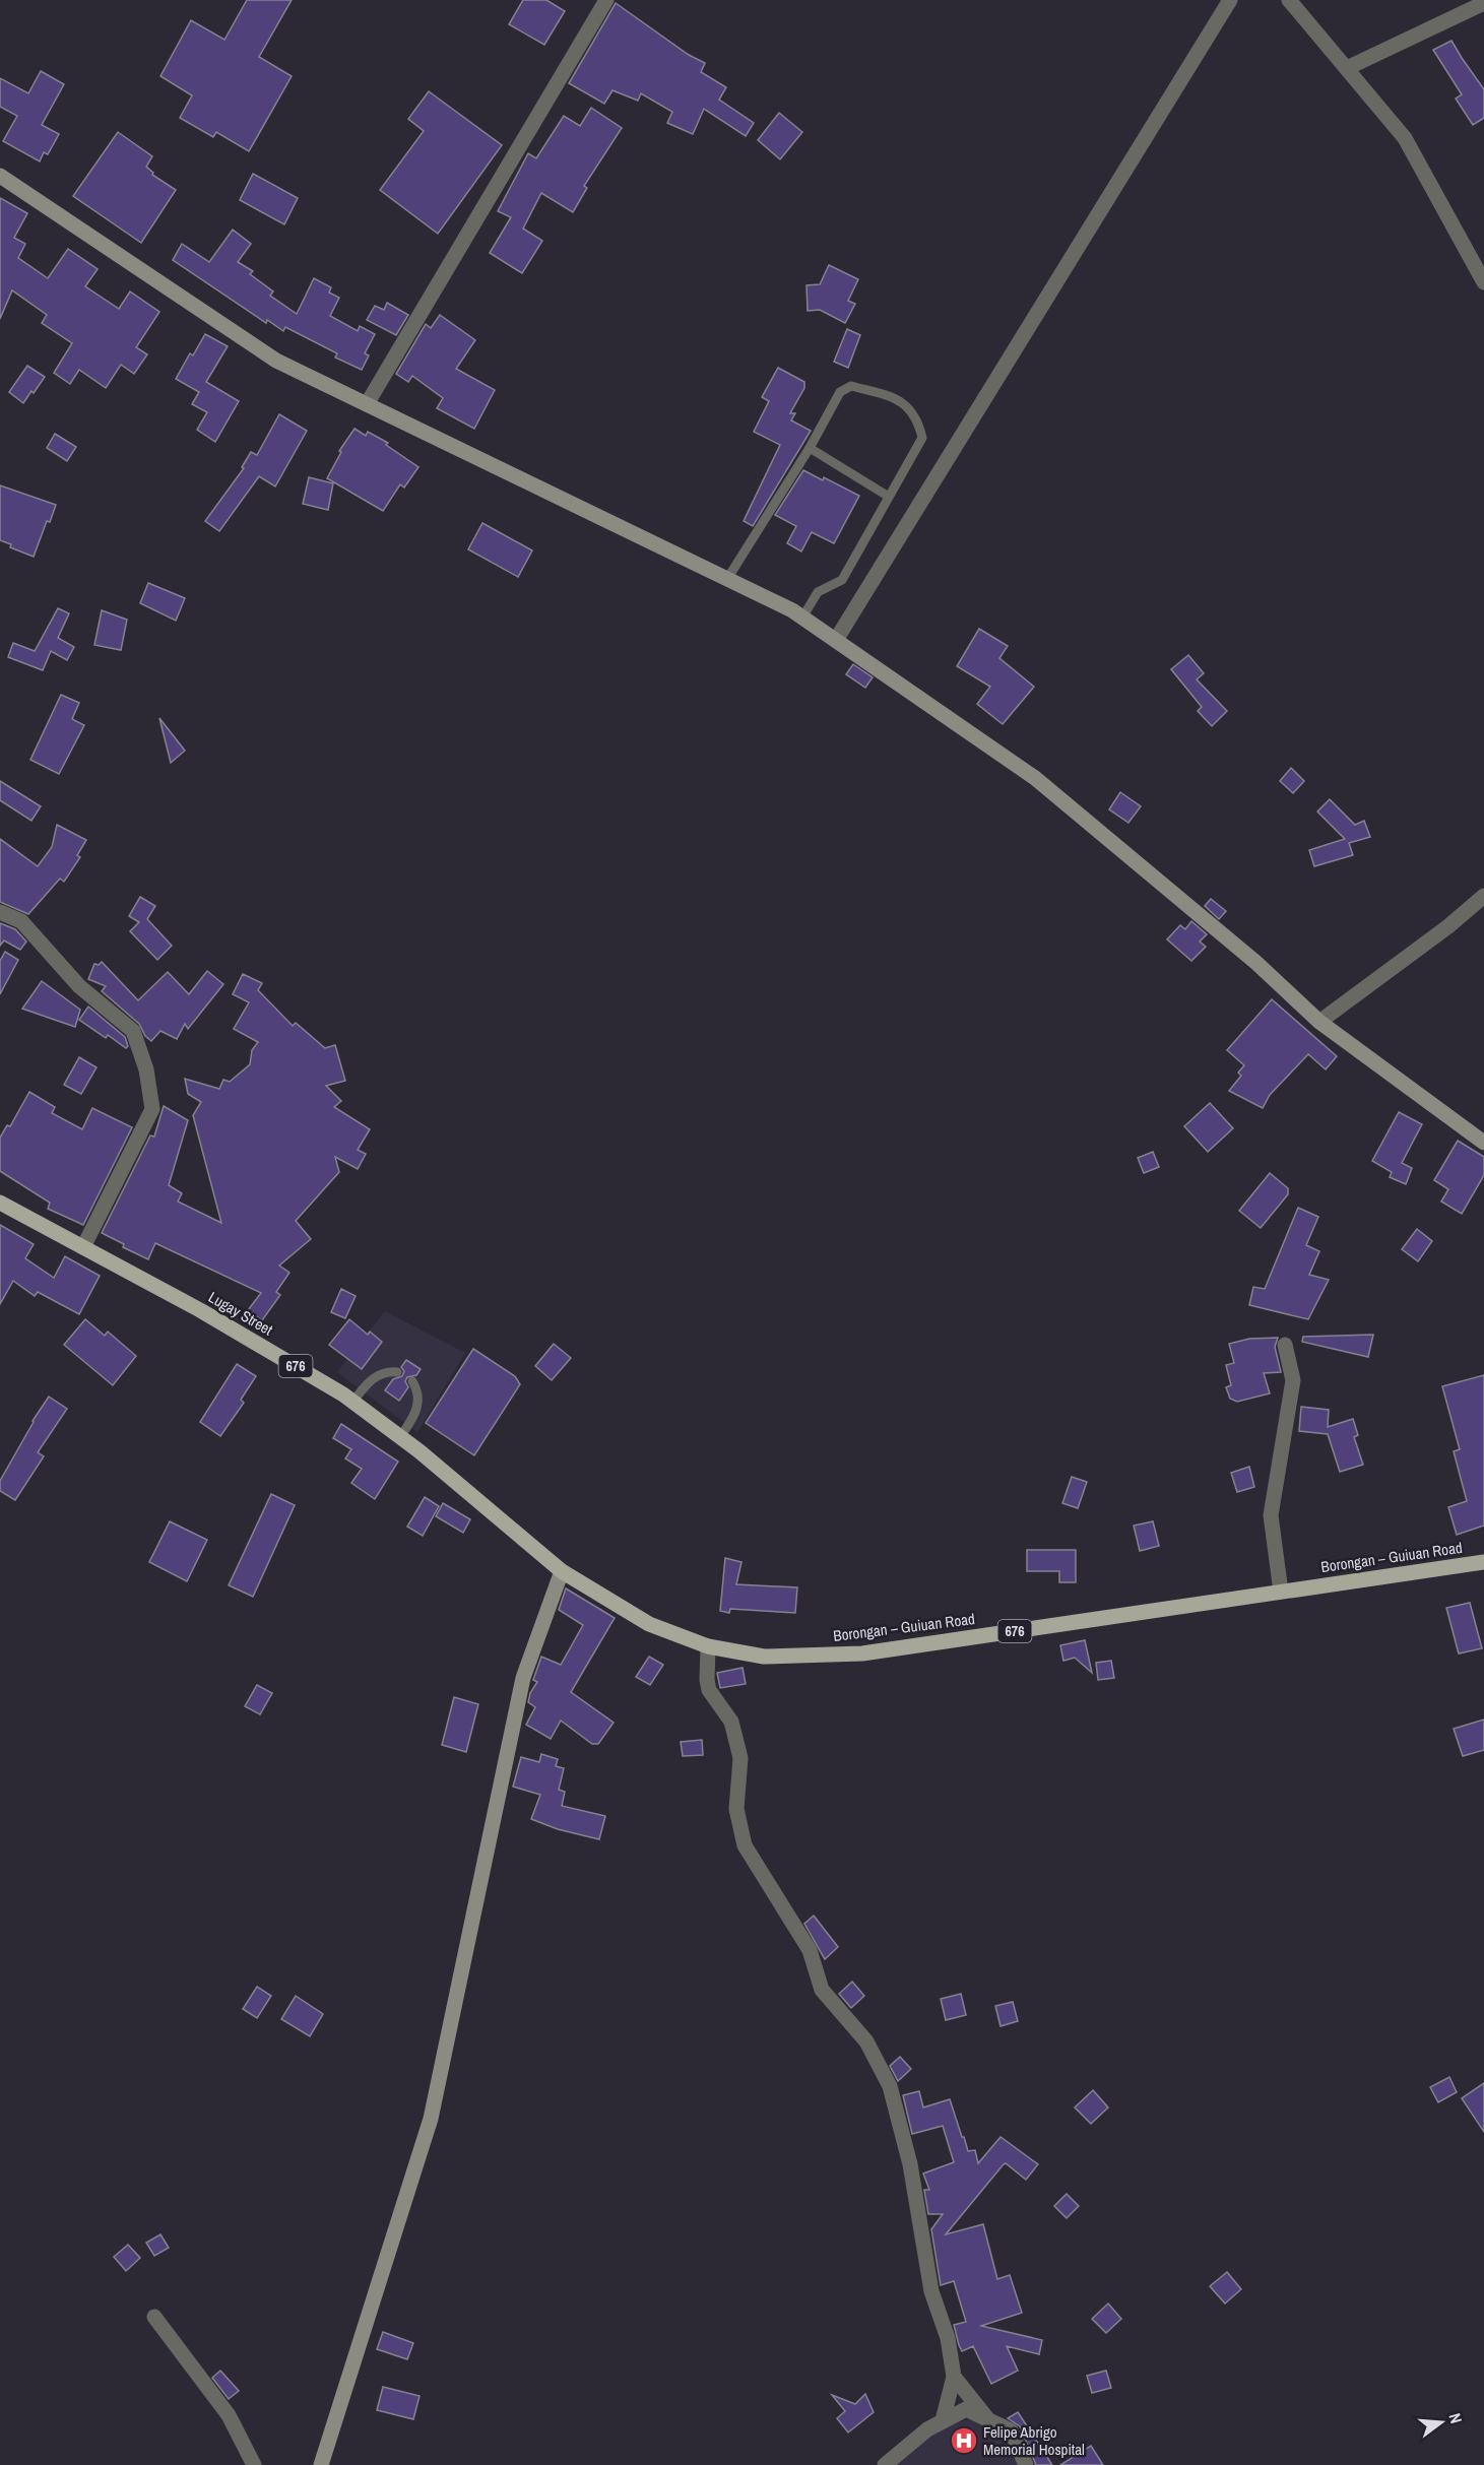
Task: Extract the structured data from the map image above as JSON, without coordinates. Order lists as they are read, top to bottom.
{
  "streets": {
    "main road": ["Lugay Street", "676", "Borongan – Guiuan Road"]
  },
  "crossings": [
    ["Lugay Street", "Borongan – Guiuan Road"]
  ],
  "places": {
    "hospital": ["Felipe Abrigo Memorial Hospital"]
  },
  "north": "right"
}
